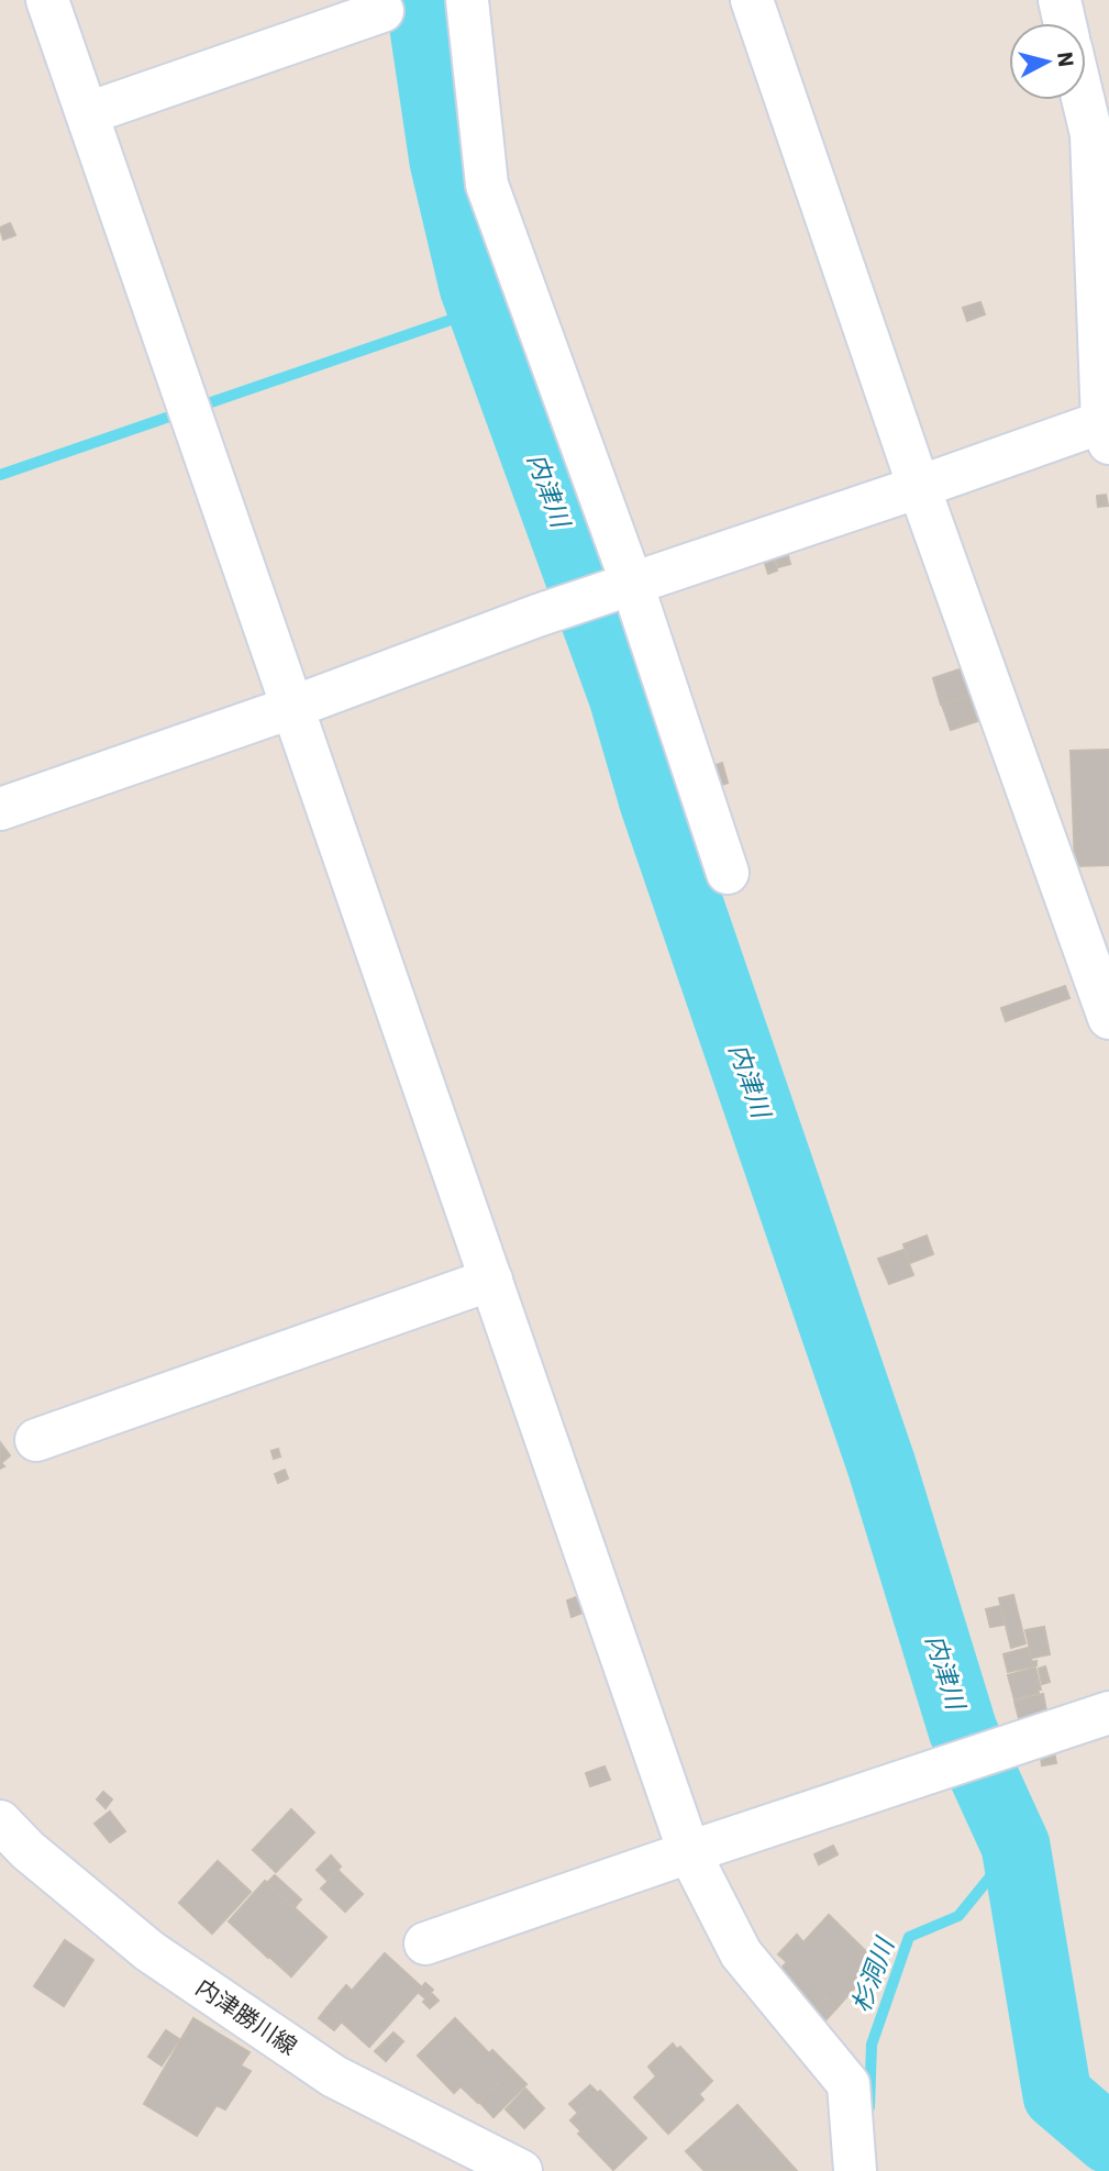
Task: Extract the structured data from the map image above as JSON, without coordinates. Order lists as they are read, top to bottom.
{
  "streets": {
    "street": ["内津勝川線"]
  },
  "water": ["内津川", "杉洞川"],
  "north": "right"
}
